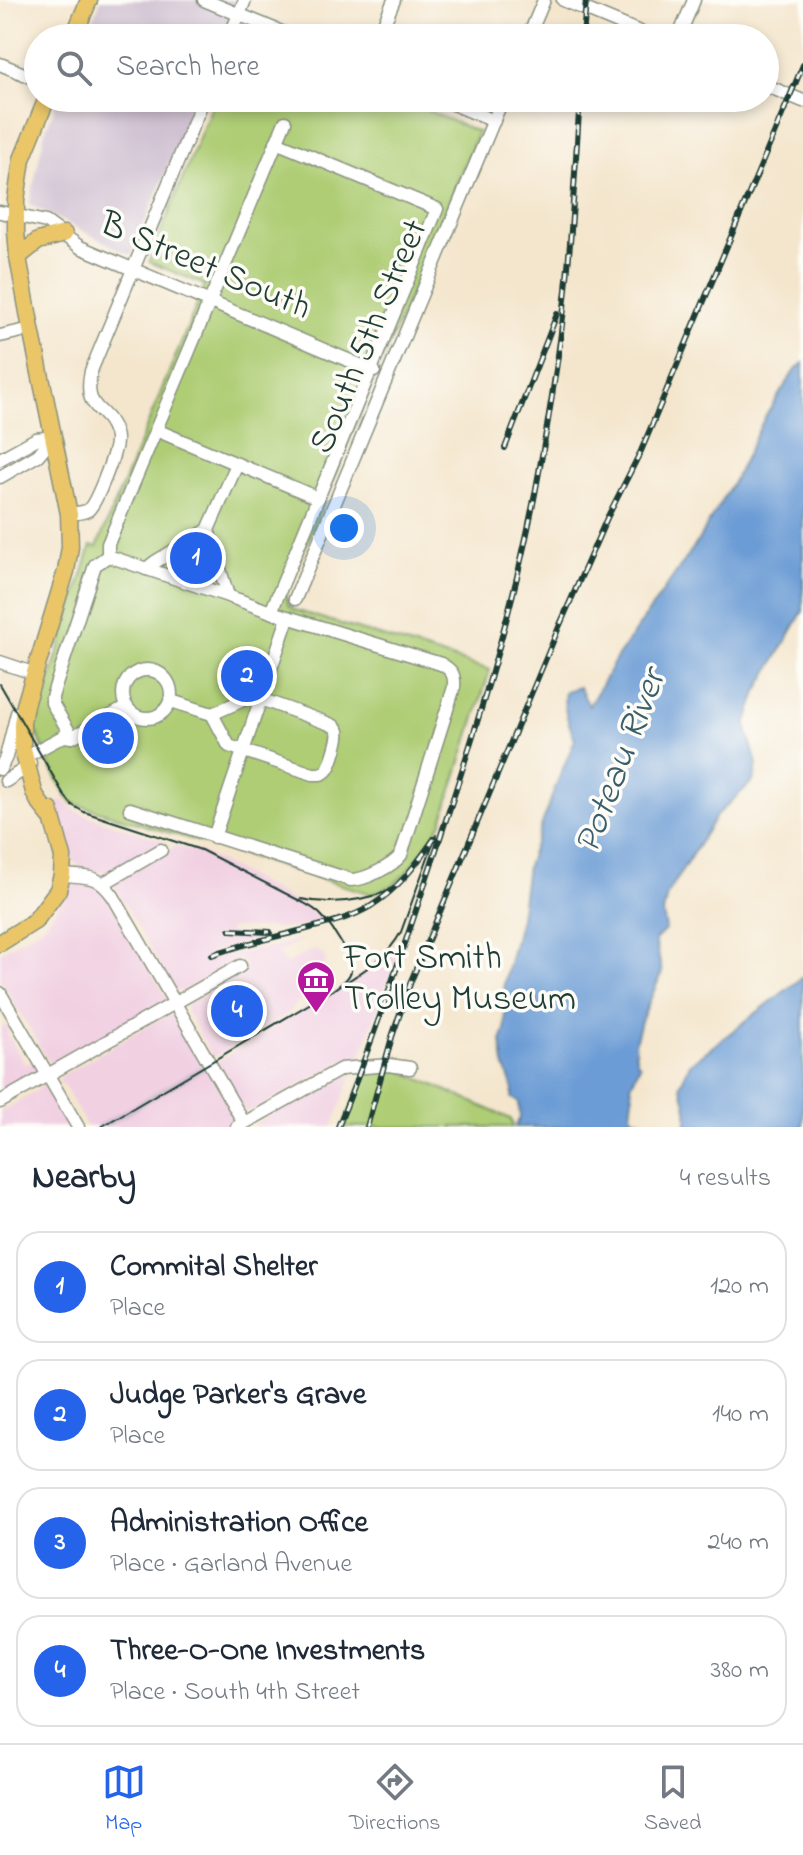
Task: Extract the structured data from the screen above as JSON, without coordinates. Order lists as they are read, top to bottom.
{
  "streets": {
    "street": ["B Street South", "South 5th Street"]
  },
  "crossings": [
    ["B Street South", "South 5th Street"]
  ],
  "water": ["Poteau River"],
  "places": {
    "museum": ["Fort Smith Trolley Museum"]
  },
  "page": {
    "search": "Search here",
    "pins": [
      "1",
      "2",
      "3",
      "4"
    ],
    "heading": ["Nearby", "4 results"],
    "list": [
      {
        "mark": "1",
        "name": "Commital Shelter",
        "note": "Place",
        "value": "120 m"
      },
      {
        "mark": "2",
        "name": "Judge Parker's Grave",
        "note": "Place",
        "value": "140 m"
      },
      {
        "mark": "3",
        "name": "Administration Office",
        "note": "Place · Garland Avenue",
        "value": "240 m"
      },
      {
        "mark": "4",
        "name": "Three-O-One Investments",
        "note": "Place · South 4th Street",
        "value": "380 m"
      }
    ],
    "nav": ["Map", "Directions", "Saved"]
  }
}
